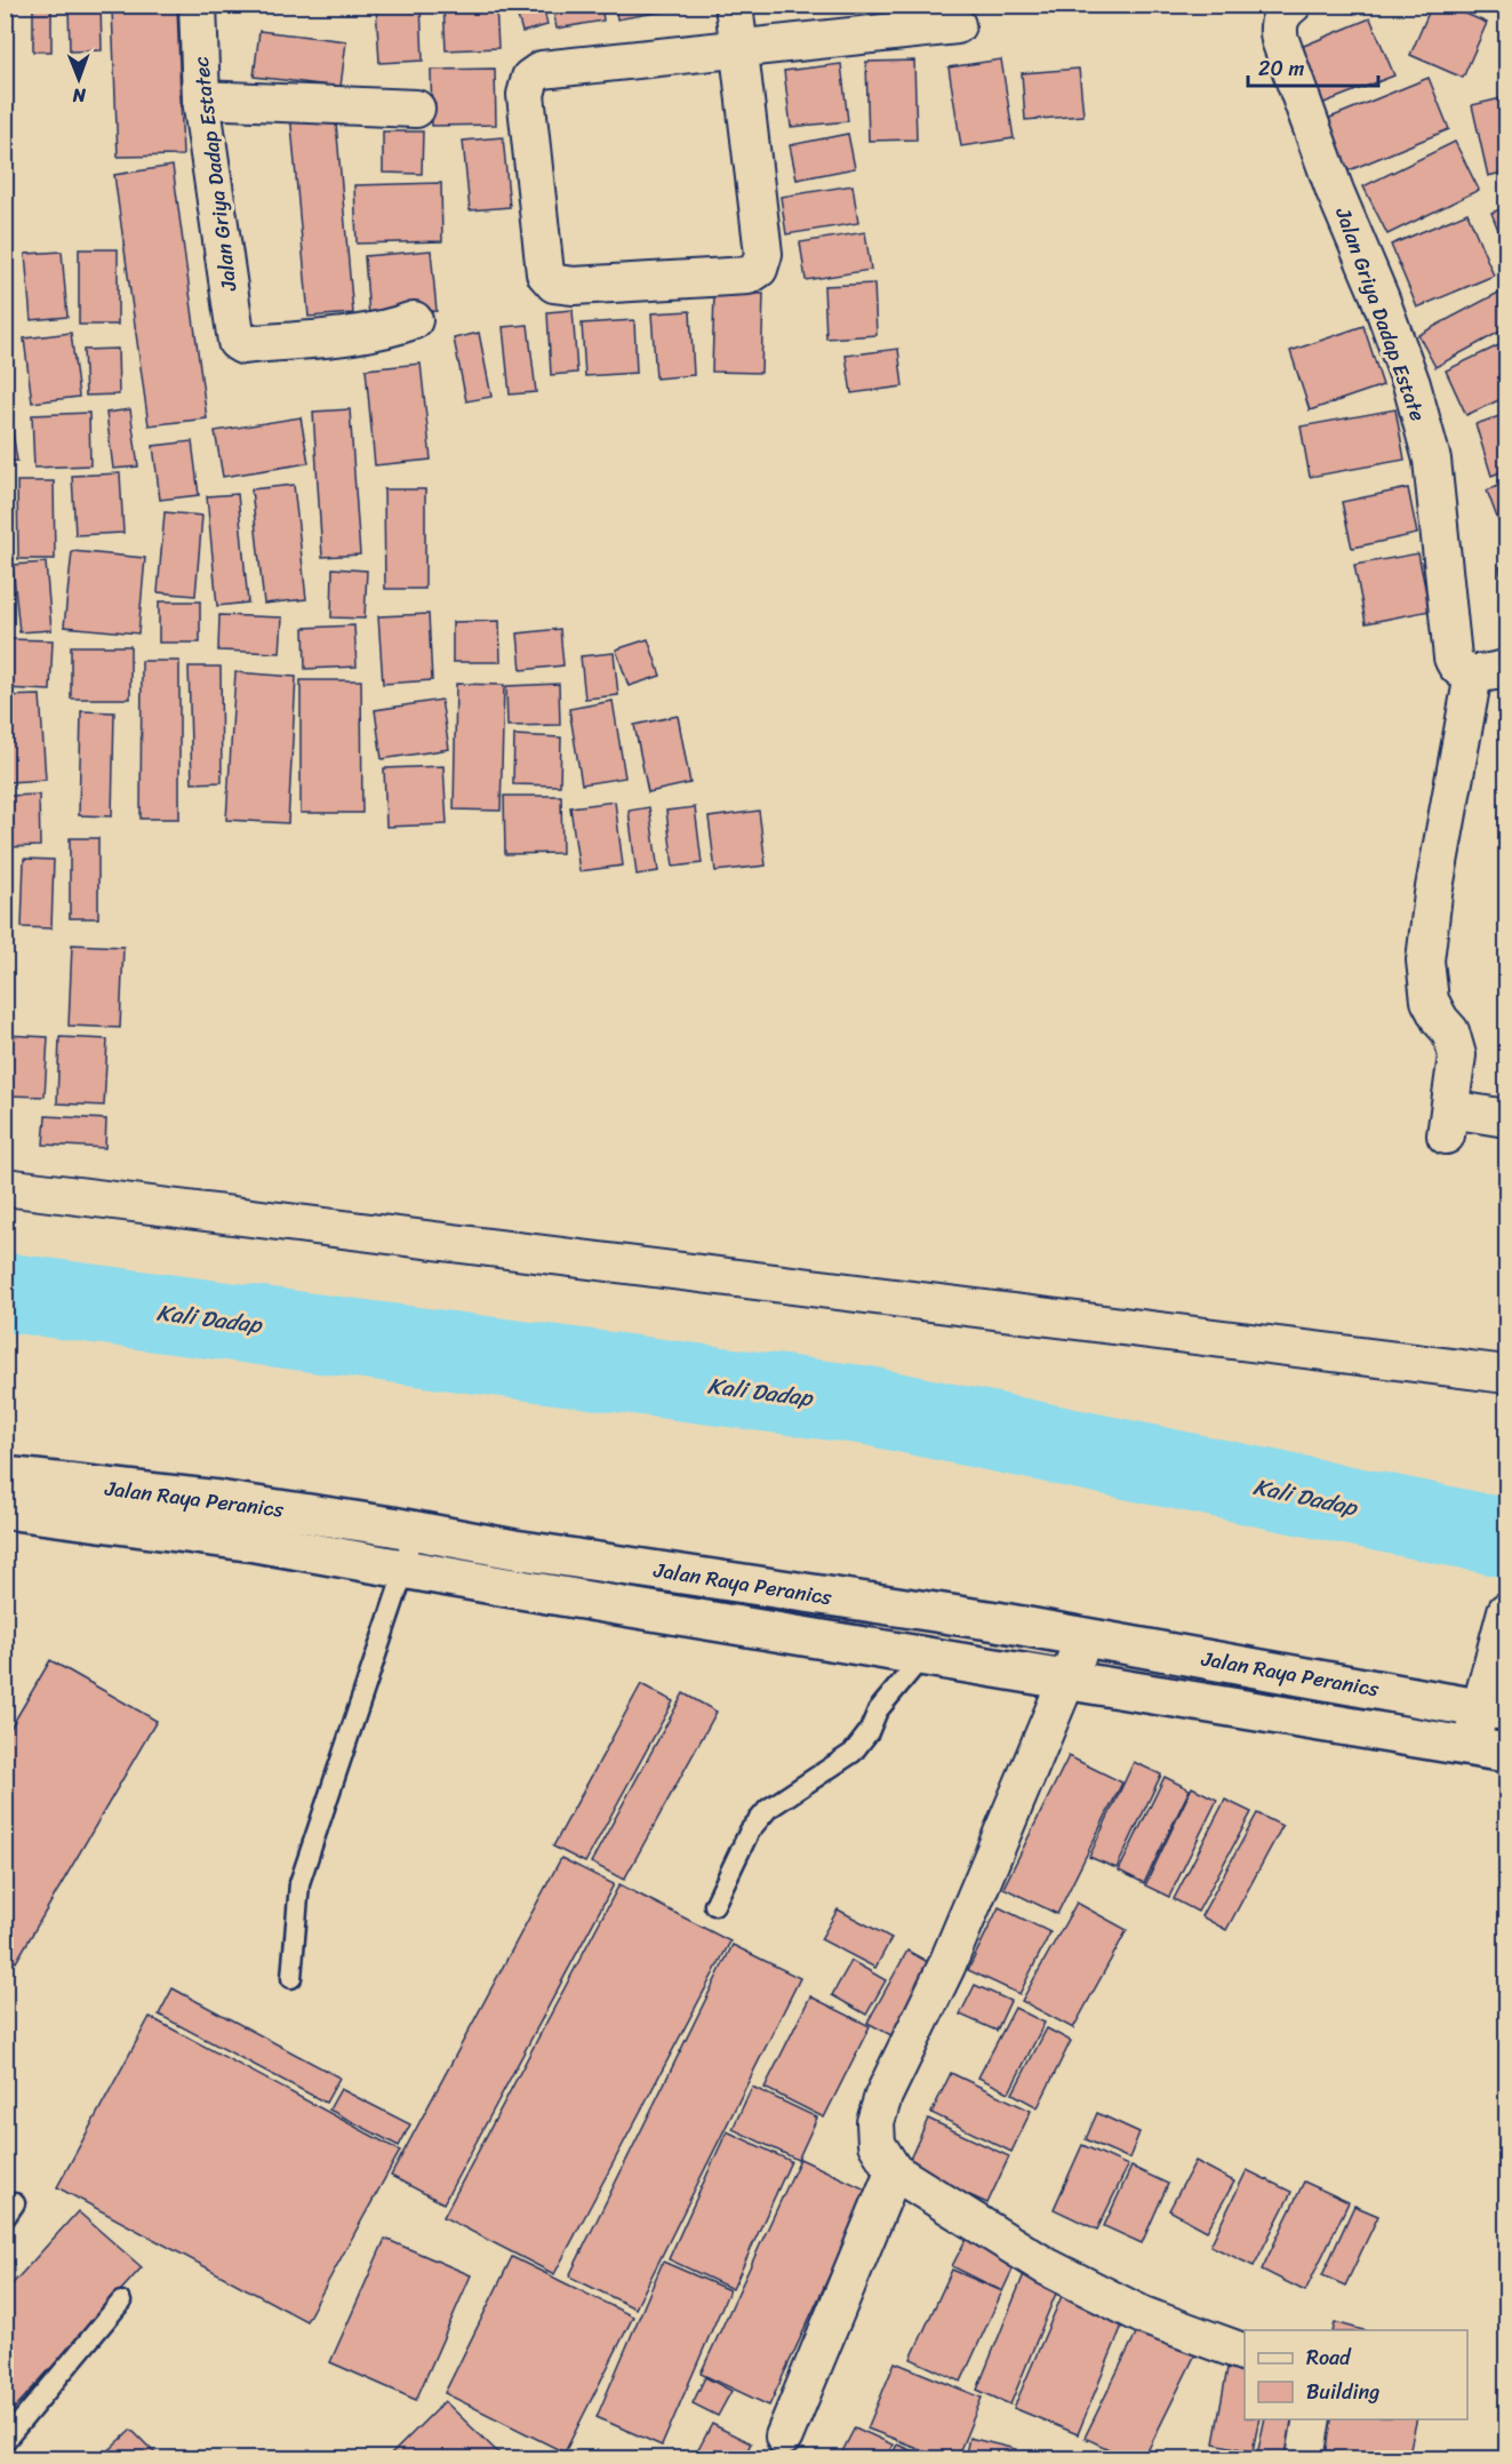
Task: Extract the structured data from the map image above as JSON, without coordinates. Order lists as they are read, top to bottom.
{
  "streets": {
    "street": ["Jalan Griya Dadap Estatec", "Jalan Griya Dadap Estate", "Jalan Raya Peranics"]
  },
  "water": ["Kali Dadap"],
  "legend": ["Road", "Building"],
  "scale_bar": "20 m",
  "north": "bottom"
}
